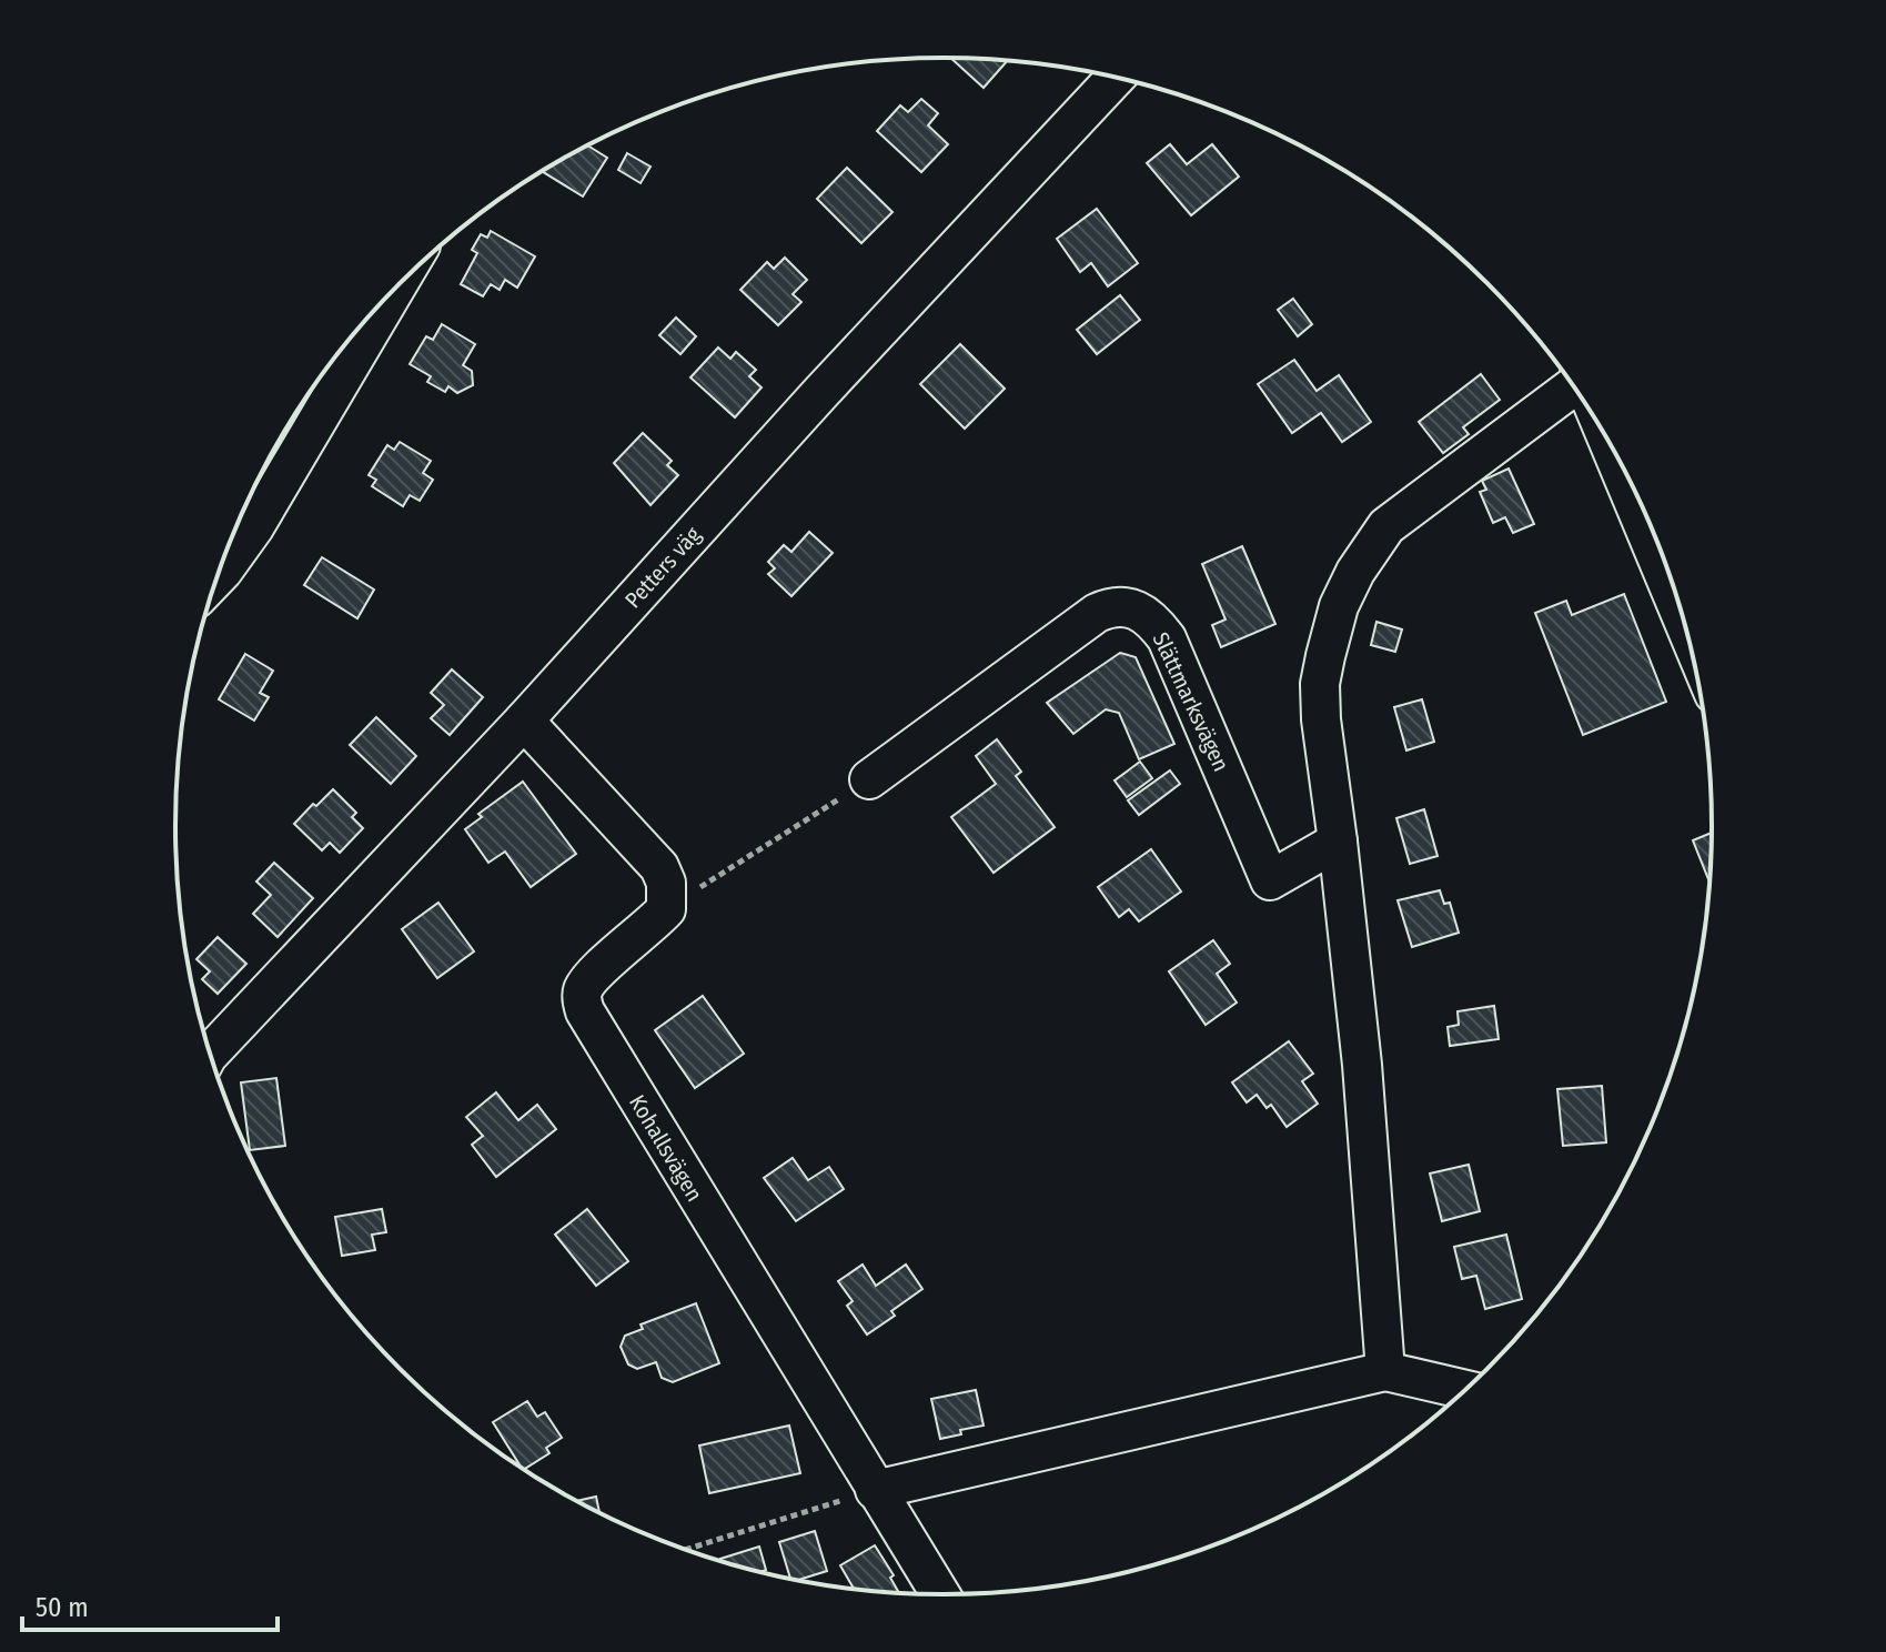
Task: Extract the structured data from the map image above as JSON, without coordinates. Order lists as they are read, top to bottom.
{
  "streets": {
    "street": ["Petters väg", "Slättmarksvägen", "Kohallsvägen"]
  },
  "scale_bar": "50 m"
}
